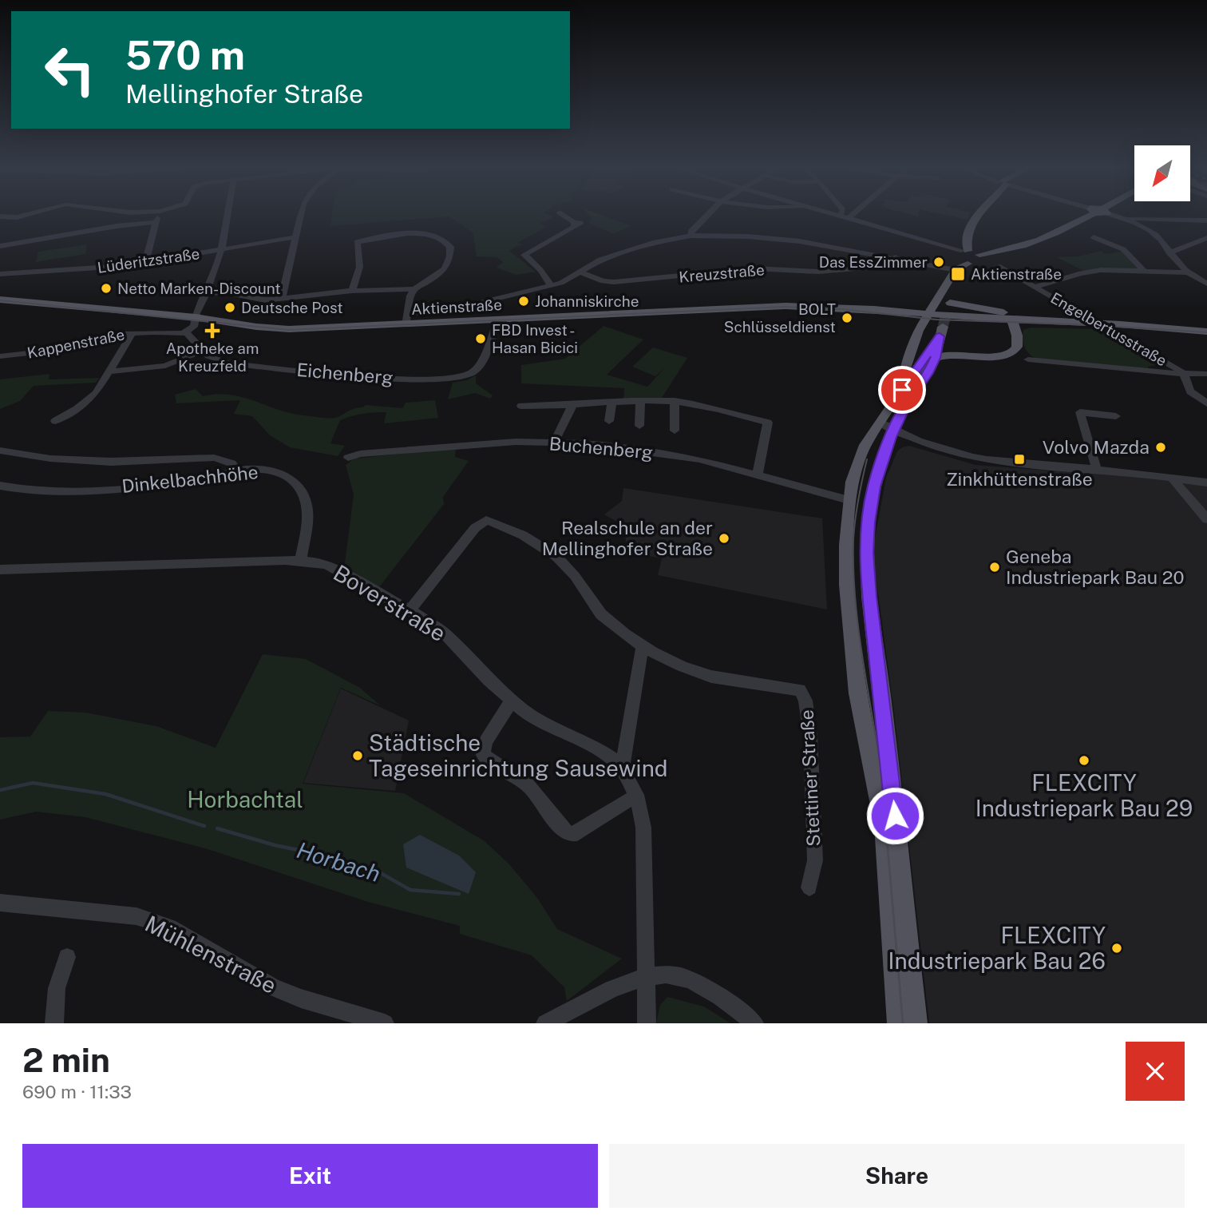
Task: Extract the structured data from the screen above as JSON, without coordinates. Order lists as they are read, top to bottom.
{
  "streets": {
    "main road": ["Aktienstraße"],
    "street": [
      "Lüderitzstraße",
      "Kreuzstraße",
      "Engelbertusstraße",
      "Kappenstraße",
      "Eichenberg",
      "Buchenberg",
      "Dinkelbachhöhe",
      "Boverstraße",
      "Stettiner Straße",
      "Mühlenstraße"
    ]
  },
  "crossings": [
    ["Aktienstraße", "Engelbertusstraße"],
    ["Aktienstraße", "Eichenberg"],
    ["Kappenstraße", "Eichenberg"],
    ["Dinkelbachhöhe", "Boverstraße"],
    ["Boverstraße", "Stettiner Straße"]
  ],
  "water": ["Horbach"],
  "parks": ["Horbachtal"],
  "places": {
    "other": [
      "Das EssZimmer",
      "Netto Marken-Discount",
      "Johanniskirche",
      "Deutsche Post",
      "BOLT Schlüsseldienst",
      "FBD Invest - Hasan Bicici",
      "Volvo Mazda",
      "Realschule an der Mellinghofer Straße",
      "Geneba Industriepark Bau 20",
      "Städtische Tageseinrichtung Sausewind",
      "FLEXCITY Industriepark Bau 29",
      "FLEXCITY Industriepark Bau 26"
    ],
    "transit": ["Aktienstraße", "Zinkhüttenstraße"],
    "health": ["Apotheke am Kreuzfeld"]
  },
  "north": "bottom left",
  "page": {
    "turn": ["570 m", "Mellinghofer Straße"],
    "heading": ["2 min", "690 m · 11:33"],
    "buttons": ["Exit", "Share"]
  }
}
